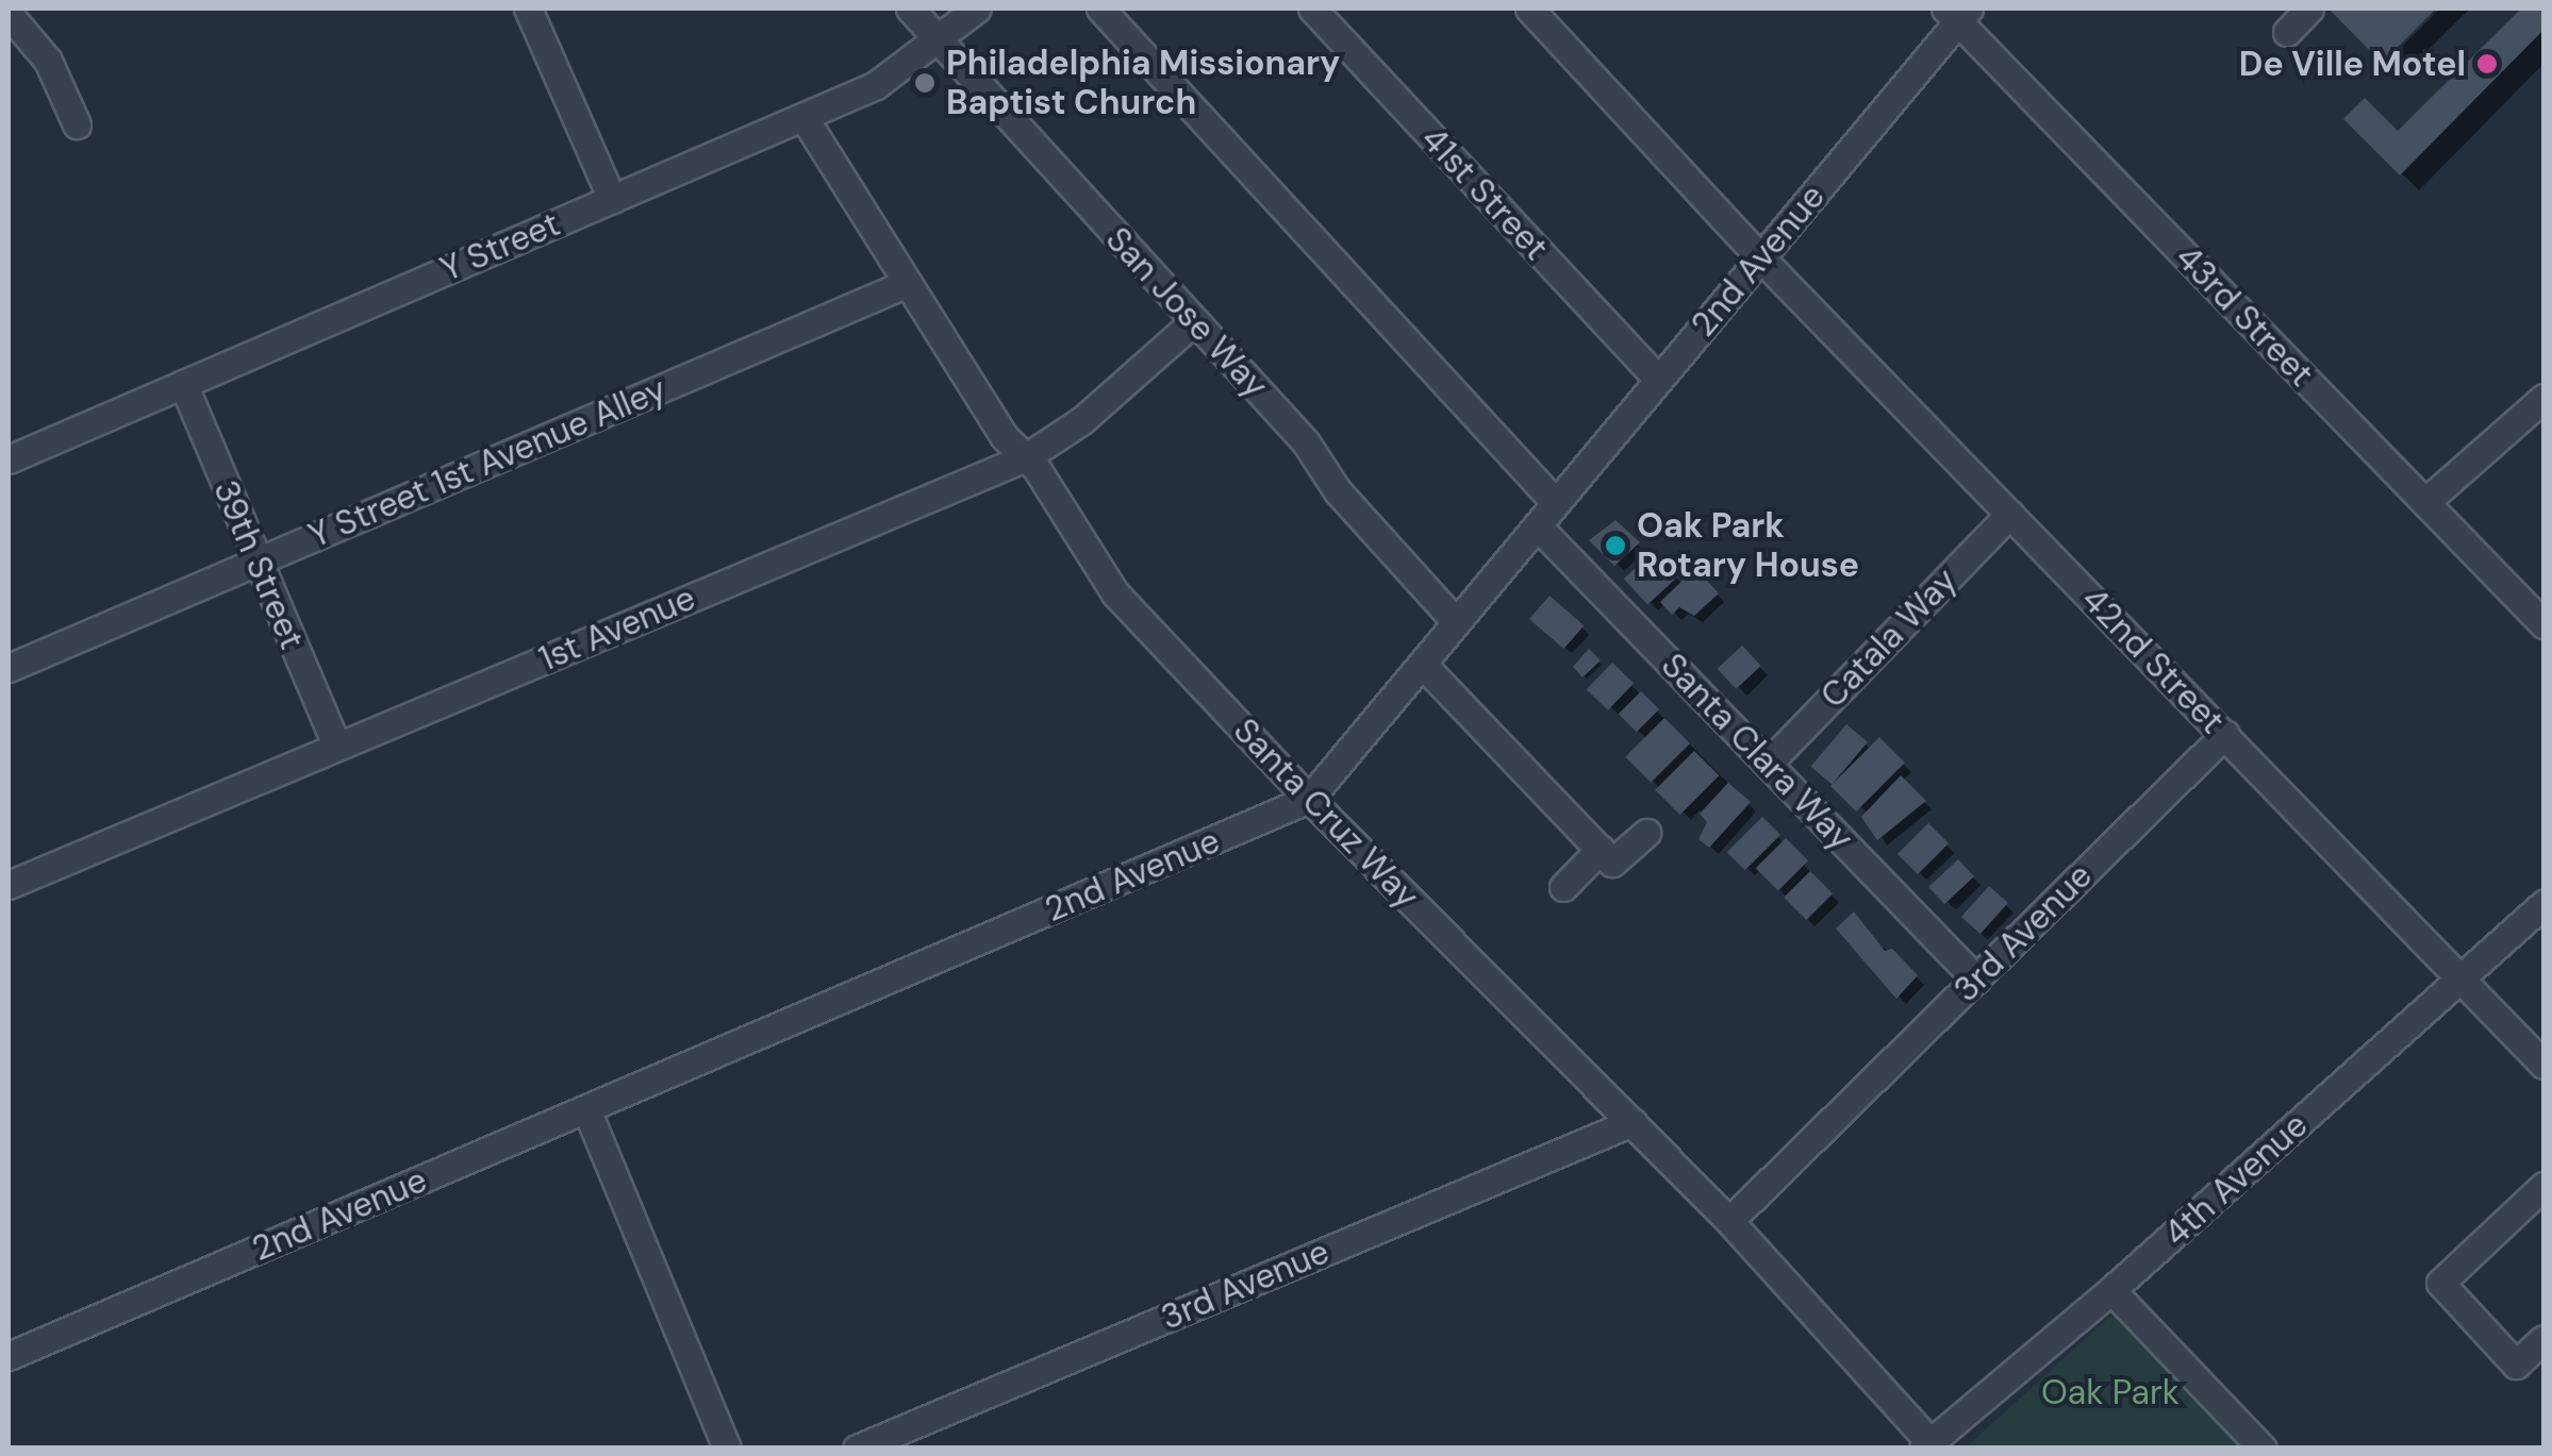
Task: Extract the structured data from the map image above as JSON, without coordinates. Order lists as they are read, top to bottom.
{
  "streets": {
    "street": [
      "41st Street",
      "Y Street",
      "2nd Avenue",
      "San Jose Way",
      "43rd Street",
      "Y Street 1st Avenue Alley",
      "39th Street",
      "1st Avenue",
      "Catala Way",
      "42nd Street",
      "Santa Clara Way",
      "Santa Cruz Way",
      "3rd Avenue",
      "4th Avenue"
    ]
  },
  "crossings": [
    ["41st Street", "2nd Avenue"],
    ["Y Street", "San Jose Way"],
    ["Y Street", "39th Street"],
    ["Y Street", "Santa Cruz Way"],
    ["2nd Avenue", "San Jose Way"],
    ["2nd Avenue", "43rd Street"],
    ["2nd Avenue", "42nd Street"],
    ["2nd Avenue", "Santa Clara Way"],
    ["2nd Avenue", "Santa Cruz Way"],
    ["San Jose Way", "1st Avenue"],
    ["Y Street 1st Avenue Alley", "39th Street"],
    ["Y Street 1st Avenue Alley", "Santa Cruz Way"],
    ["39th Street", "1st Avenue"],
    ["1st Avenue", "Santa Cruz Way"],
    ["Catala Way", "42nd Street"],
    ["Catala Way", "Santa Clara Way"],
    ["42nd Street", "3rd Avenue"],
    ["42nd Street", "4th Avenue"],
    ["Santa Clara Way", "3rd Avenue"],
    ["Santa Cruz Way", "3rd Avenue"],
    ["Santa Cruz Way", "4th Avenue"]
  ],
  "parks": ["Oak Park"],
  "places": ["De Ville Motel", "Philadelphia Missionary Baptist Church", "Oak Park Rotary House"]
}
